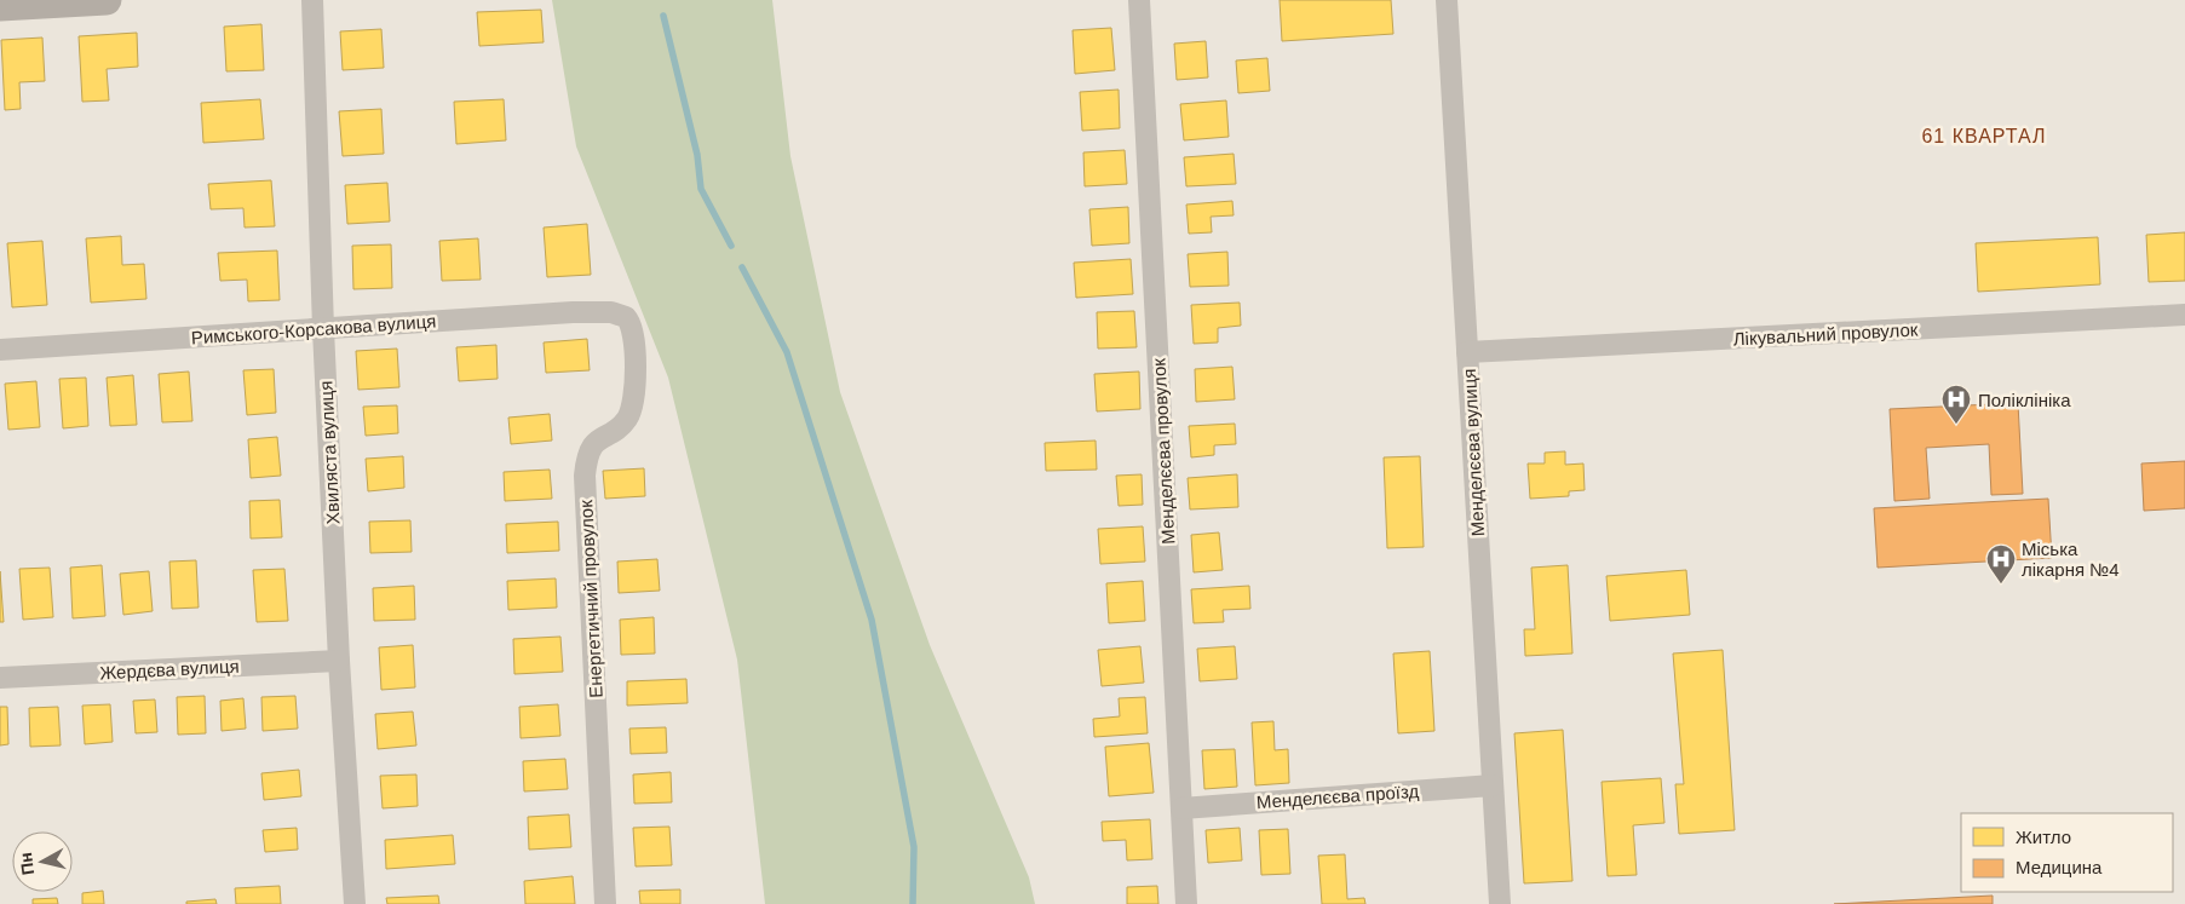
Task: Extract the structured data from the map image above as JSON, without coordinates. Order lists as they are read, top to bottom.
{
  "streets": {
    "street": [
      "Римського-Корсакова вулиця",
      "Лікувальний провулок",
      "Менделєєва провулок",
      "Хвиляста вулиця",
      "Менделєєва вулиця",
      "Енергетичний провулок",
      "Жердєва вулиця",
      "Менделєєва проїзд"
    ]
  },
  "crossings": [
    ["Римського-Корсакова вулиця", "Хвиляста вулиця"],
    ["Римського-Корсакова вулиця", "Енергетичний провулок"],
    ["Лікувальний провулок", "Менделєєва вулиця"],
    ["Менделєєва провулок", "Менделєєва проїзд"],
    ["Хвиляста вулиця", "Жердєва вулиця"],
    ["Менделєєва вулиця", "Менделєєва проїзд"]
  ],
  "districts": ["61 КВАРТАЛ"],
  "places": {
    "hospital": ["Поліклініка", "Міська лікарня №4"]
  },
  "legend": ["Житло", "Медицина"],
  "north": "left"
}
